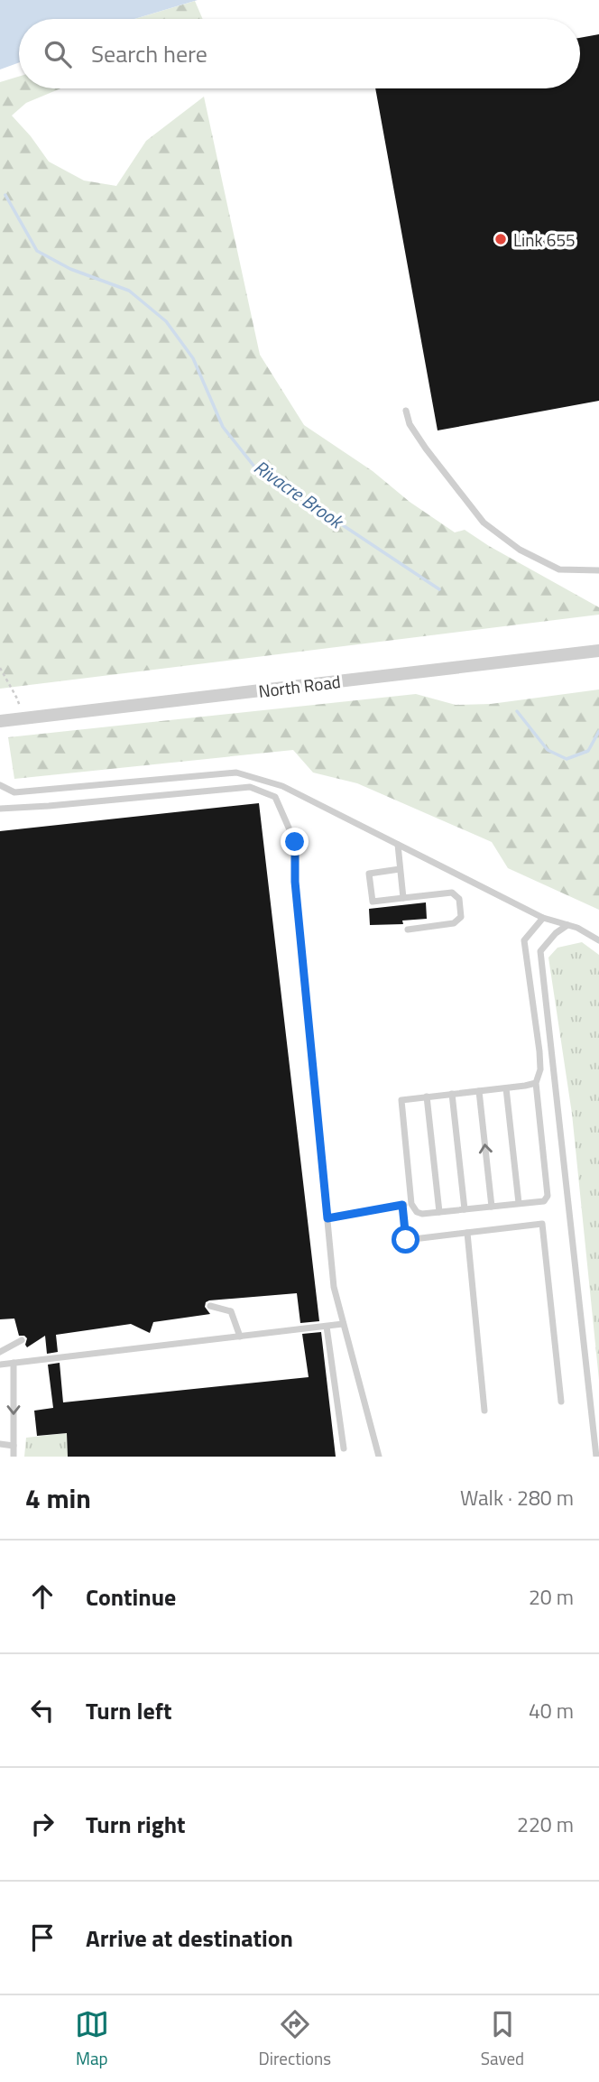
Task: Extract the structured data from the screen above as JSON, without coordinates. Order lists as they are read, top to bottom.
{
  "streets": {
    "street": ["North Road"]
  },
  "water": ["Rivacre Brook"],
  "places": ["Link 655"],
  "page": {
    "search": "Search here",
    "heading": ["4 min", "Walk · 280 m"],
    "list": [
      ["Continue", "20 m"],
      ["Turn left", "40 m"],
      ["Turn right", "220 m"],
      "Arrive at destination"
    ],
    "nav": ["Map", "Directions", "Saved"]
  }
}
